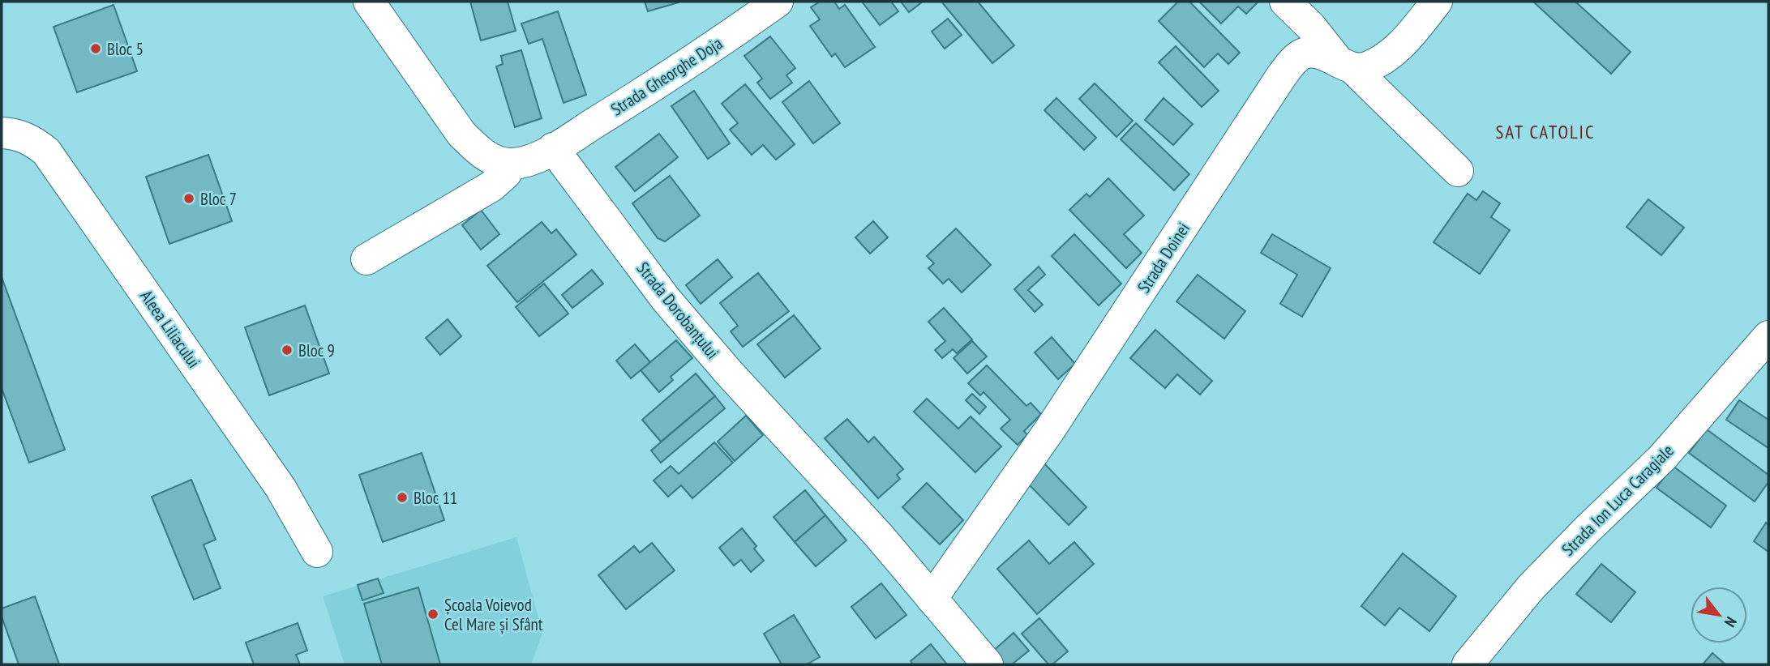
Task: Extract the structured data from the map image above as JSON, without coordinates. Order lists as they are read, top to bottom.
{
  "streets": {
    "street": [
      "Strada Gheorghe Doja",
      "Strada Doinei",
      "Strada Dorobanțului",
      "Aleea Liliacului",
      "Strada Ion Luca Caragiale"
    ]
  },
  "crossings": [
    ["Strada Gheorghe Doja", "Strada Dorobanțului"],
    ["Strada Doinei", "Strada Dorobanțului"]
  ],
  "districts": ["SAT CATOLIC"],
  "places": [
    "Bloc 5",
    "Bloc 7",
    "Bloc 9",
    "Bloc 11",
    "Școala Voievod Cel Mare și Sfânt"
  ],
  "north": "bottom right"
}
